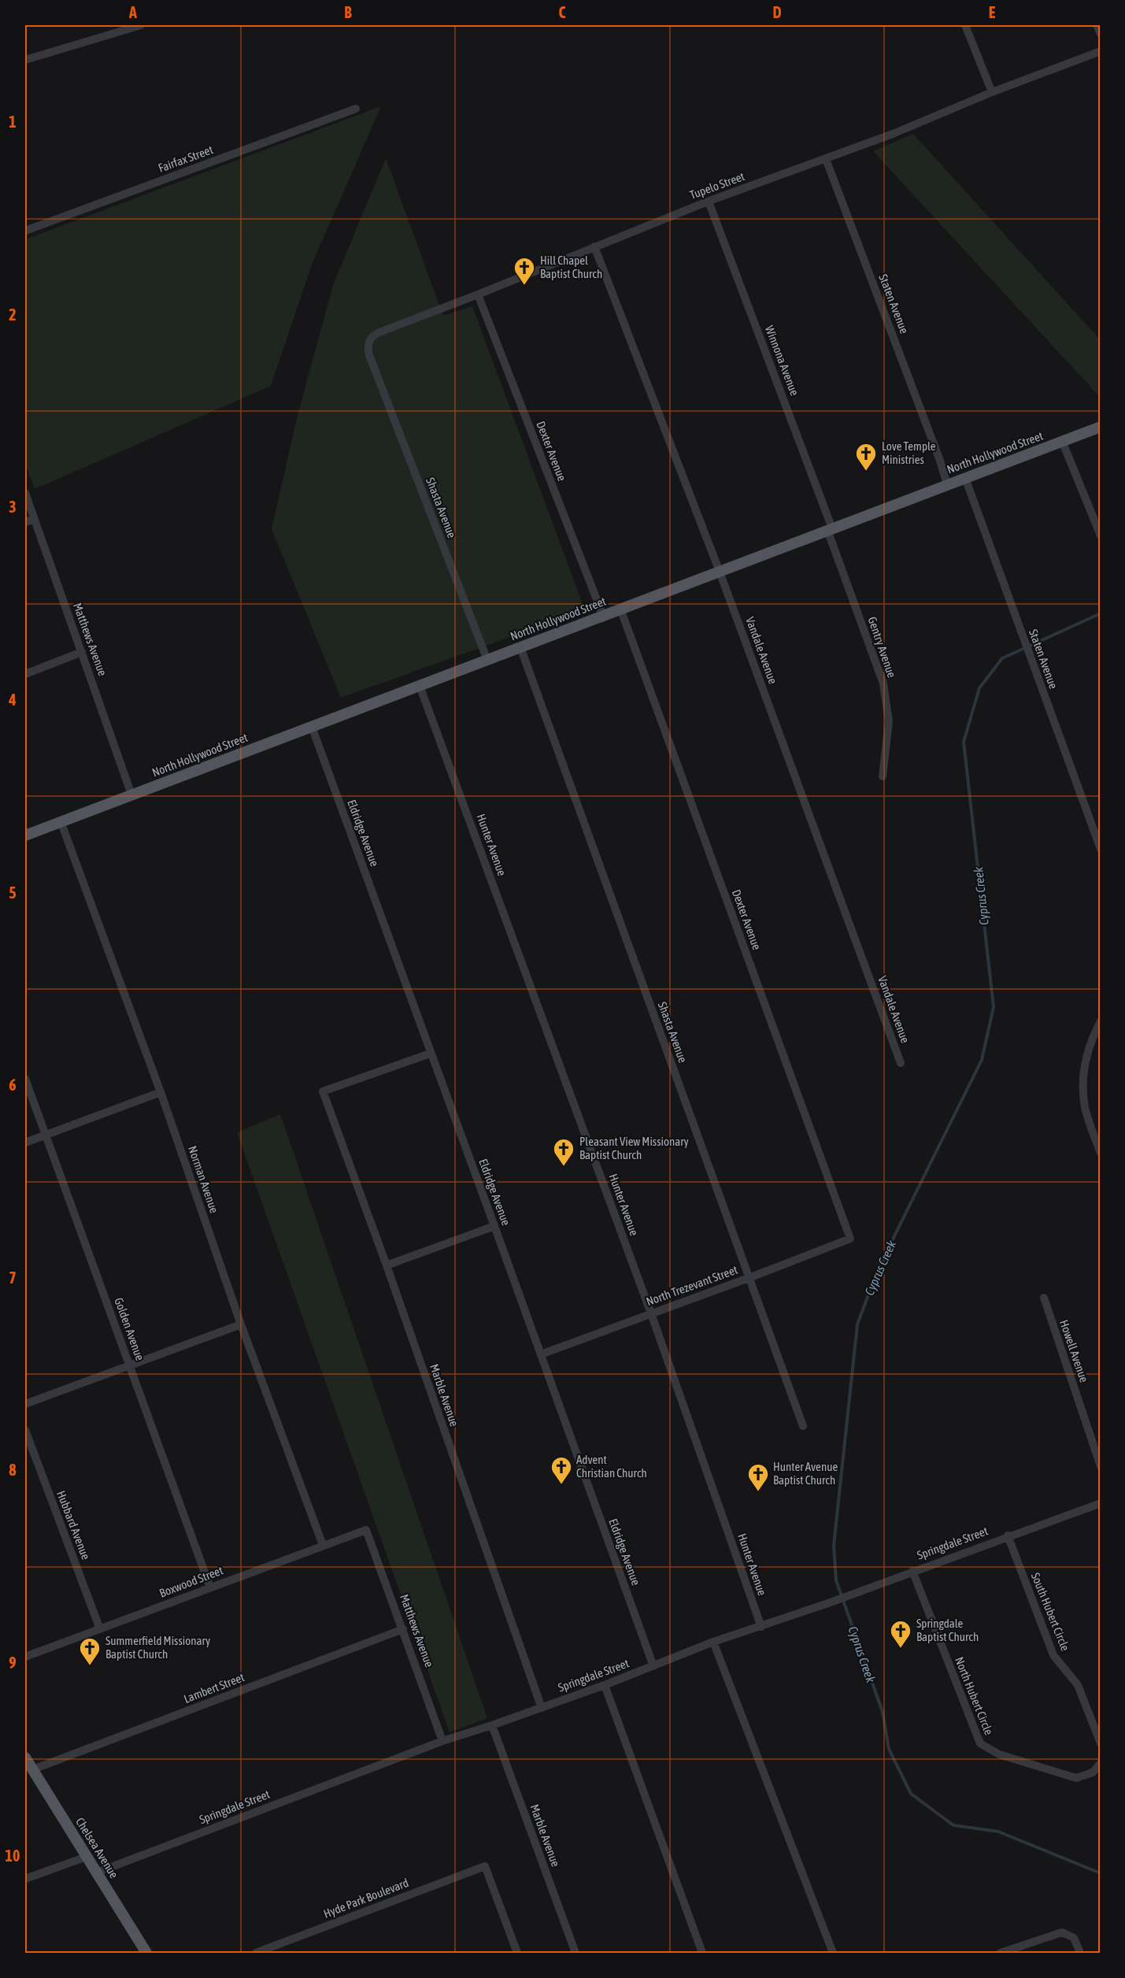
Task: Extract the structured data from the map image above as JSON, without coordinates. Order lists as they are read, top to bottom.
{
  "streets": {
    "main road": ["North Hollywood Street", "Chelsea Avenue"],
    "street": [
      "Fairfax Street",
      "Tupelo Street",
      "Staten Avenue",
      "Winnona Avenue",
      "Dexter Avenue",
      "Shasta Avenue",
      "Matthews Avenue",
      "Gentry Avenue",
      "Vandale Avenue",
      "Eldridge Avenue",
      "Hunter Avenue",
      "Norman Avenue",
      "North Trezevant Street",
      "Golden Avenue",
      "Howell Avenue",
      "Marble Avenue",
      "Hubbard Avenue",
      "Springdale Street",
      "Boxwood Street",
      "South Hubert Circle",
      "Lambert Street",
      "North Hubert Circle",
      "Hyde Park Boulevard"
    ]
  },
  "crossings": [
    ["Tupelo Street", "Staten Avenue"],
    ["Tupelo Street", "Winnona Avenue"],
    ["Tupelo Street", "Dexter Avenue"],
    ["Tupelo Street", "Shasta Avenue"],
    ["Tupelo Street", "Vandale Avenue"],
    ["Staten Avenue", "North Hollywood Street"],
    ["Winnona Avenue", "North Hollywood Street"],
    ["Winnona Avenue", "Gentry Avenue"],
    ["Dexter Avenue", "North Hollywood Street"],
    ["Dexter Avenue", "North Trezevant Street"],
    ["North Hollywood Street", "Shasta Avenue"],
    ["North Hollywood Street", "Matthews Avenue"],
    ["North Hollywood Street", "Gentry Avenue"],
    ["North Hollywood Street", "Vandale Avenue"],
    ["North Hollywood Street", "Eldridge Avenue"],
    ["North Hollywood Street", "Hunter Avenue"],
    ["North Hollywood Street", "Norman Avenue"],
    ["Shasta Avenue", "North Trezevant Street"],
    ["Matthews Avenue", "Springdale Street"],
    ["Matthews Avenue", "Boxwood Street"],
    ["Matthews Avenue", "Lambert Street"],
    ["Eldridge Avenue", "North Trezevant Street"],
    ["Eldridge Avenue", "Marble Avenue"],
    ["Eldridge Avenue", "Springdale Street"],
    ["Hunter Avenue", "North Trezevant Street"],
    ["Hunter Avenue", "Springdale Street"],
    ["Norman Avenue", "Boxwood Street"],
    ["Golden Avenue", "Boxwood Street"],
    ["Marble Avenue", "Springdale Street"],
    ["Hubbard Avenue", "Boxwood Street"],
    ["Springdale Street", "South Hubert Circle"],
    ["Springdale Street", "North Hubert Circle"],
    ["Springdale Street", "Chelsea Avenue"],
    ["Lambert Street", "Chelsea Avenue"]
  ],
  "water": ["Cyprus Creek"],
  "places": {
    "church": [
      "Hill Chapel Baptist Church",
      "Love Temple Ministries",
      "Pleasant View Missionary Baptist Church",
      "Advent Christian Church",
      "Hunter Avenue Baptist Church",
      "Springdale Baptist Church",
      "Summerfield Missionary Baptist Church"
    ]
  },
  "grid": {
    "columns": [
      "A",
      "B",
      "C",
      "D",
      "E"
    ],
    "rows": [
      "1",
      "2",
      "3",
      "4",
      "5",
      "6",
      "7",
      "8",
      "9",
      "10"
    ]
  }
}
